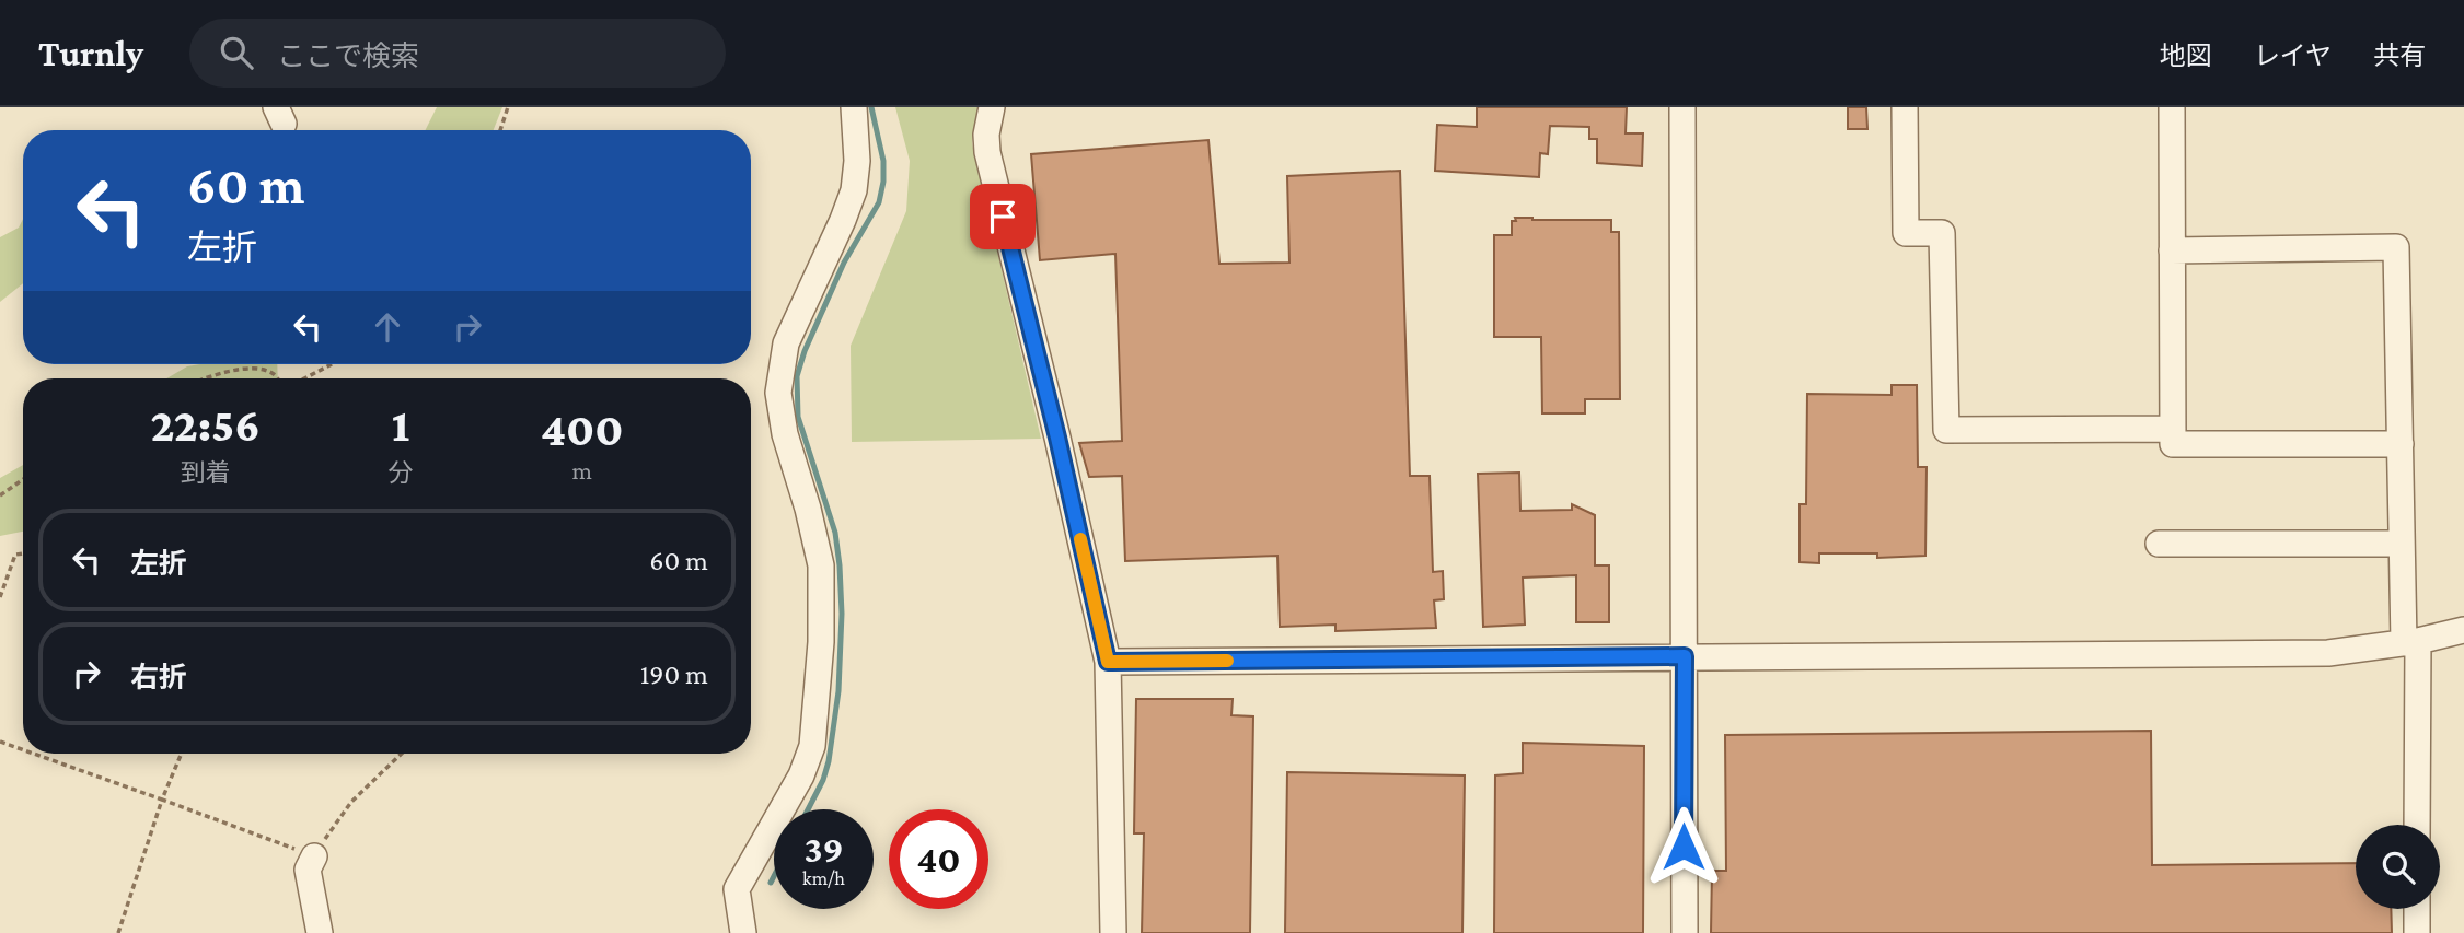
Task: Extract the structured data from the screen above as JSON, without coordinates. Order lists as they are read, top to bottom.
{
  "page": {
    "header": "Turnly",
    "search": "ここで検索",
    "nav": ["地図", "レイヤ", "共有"],
    "turn": ["60 m", "左折"],
    "eta": [
      "22:56",
      "到着",
      "1",
      "分",
      "400",
      "m"
    ],
    "list": [
      {
        "name": "左折",
        "value": "60 m"
      },
      {
        "name": "右折",
        "value": "190 m"
      }
    ],
    "speed": "39 km/h",
    "limit": "40"
  }
}
